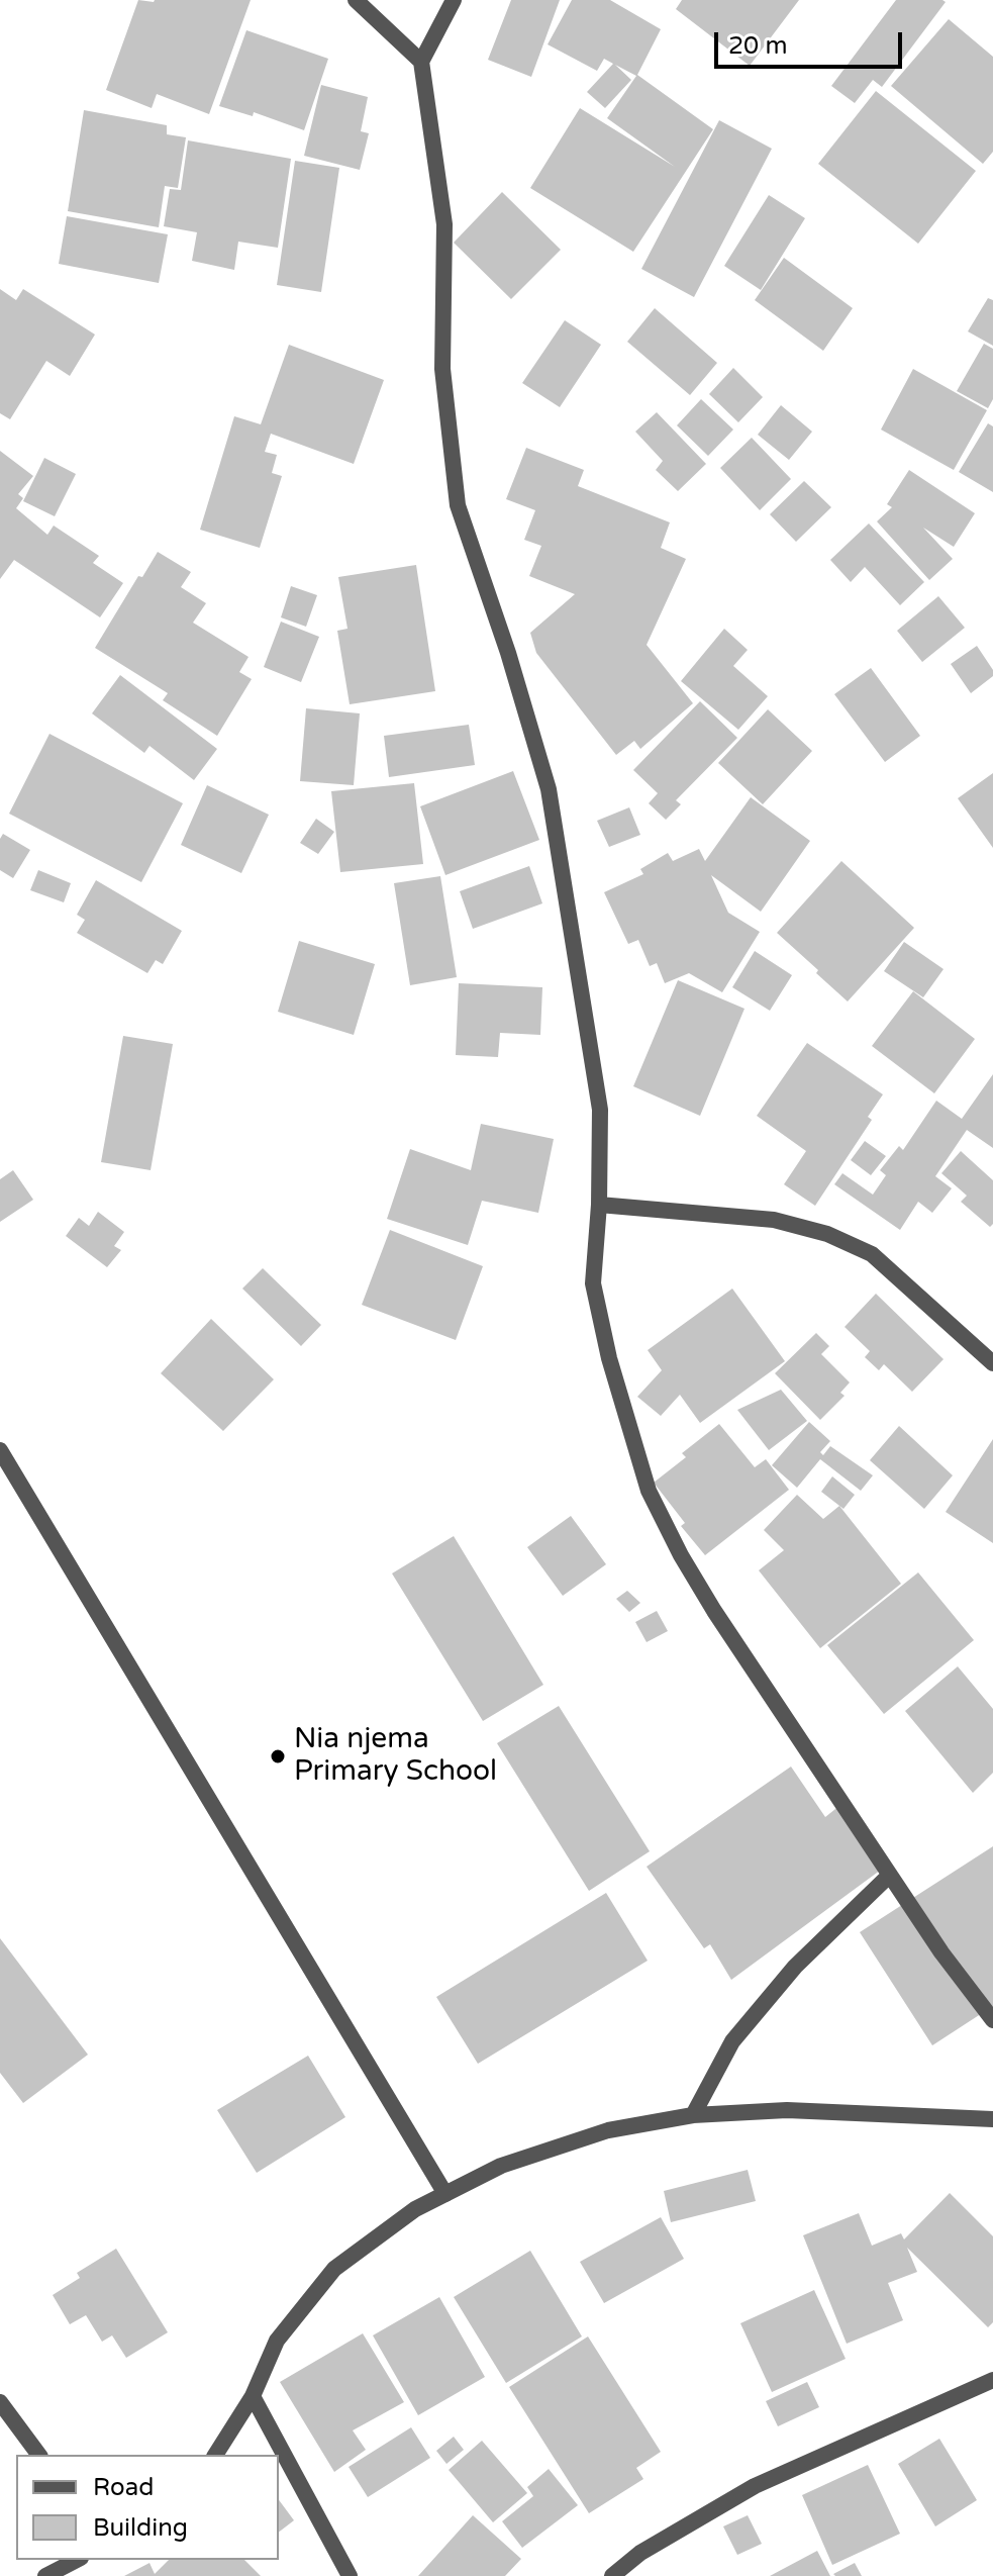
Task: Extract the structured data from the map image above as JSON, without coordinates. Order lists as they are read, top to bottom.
{
  "places": ["Nia njema Primary School"],
  "legend": ["Road", "Building"],
  "scale_bar": "20 m"
}
